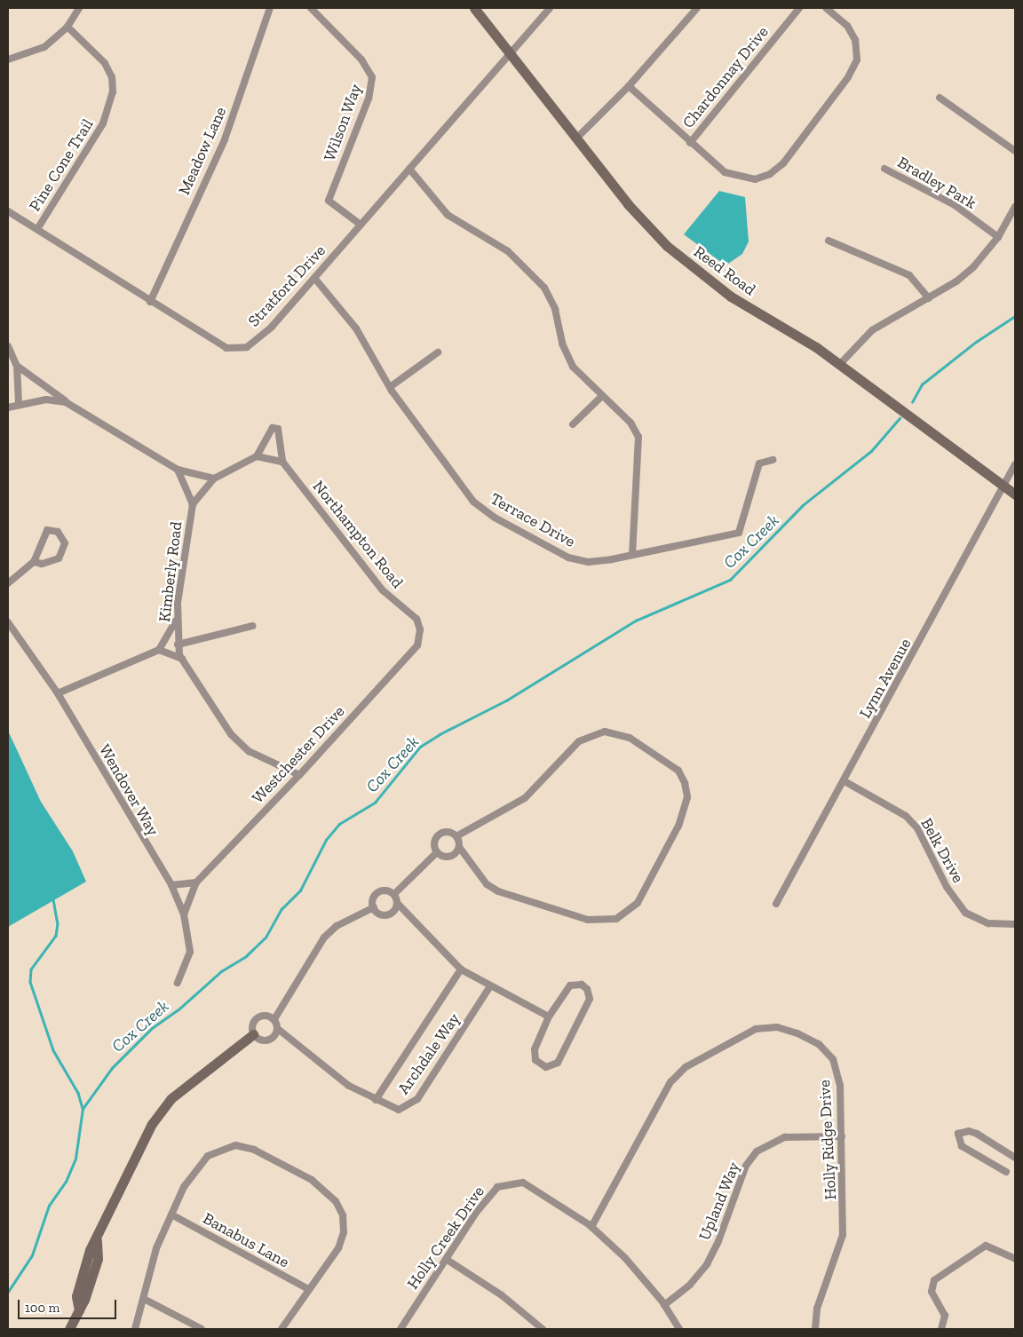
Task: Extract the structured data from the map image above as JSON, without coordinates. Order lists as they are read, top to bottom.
{
  "streets": {
    "street": [
      "Chardonnay Drive",
      "Wilson Way",
      "Meadow Lane",
      "Pine Cone Trail",
      "Bradley Park",
      "Reed Road",
      "Stratford Drive",
      "Terrace Drive",
      "Northampton Road",
      "Kimberly Road",
      "Lynn Avenue",
      "Westchester Drive",
      "Wendover Way",
      "Belk Drive",
      "Archdale Way",
      "Holly Ridge Drive",
      "Upland Way",
      "Holly Creek Drive",
      "Banabus Lane"
    ]
  },
  "crossings": [
    ["Wilson Way", "Stratford Drive"],
    ["Meadow Lane", "Stratford Drive"],
    ["Pine Cone Trail", "Stratford Drive"],
    ["Reed Road", "Stratford Drive"],
    ["Reed Road", "Lynn Avenue"],
    ["Stratford Drive", "Terrace Drive"],
    ["Northampton Road", "Westchester Drive"],
    ["Kimberly Road", "Westchester Drive"],
    ["Lynn Avenue", "Belk Drive"],
    ["Holly Ridge Drive", "Upland Way"],
    ["Holly Ridge Drive", "Holly Creek Drive"],
    ["Upland Way", "Holly Creek Drive"]
  ],
  "water": ["Cox Creek"],
  "scale_bar": "100 m"
}
